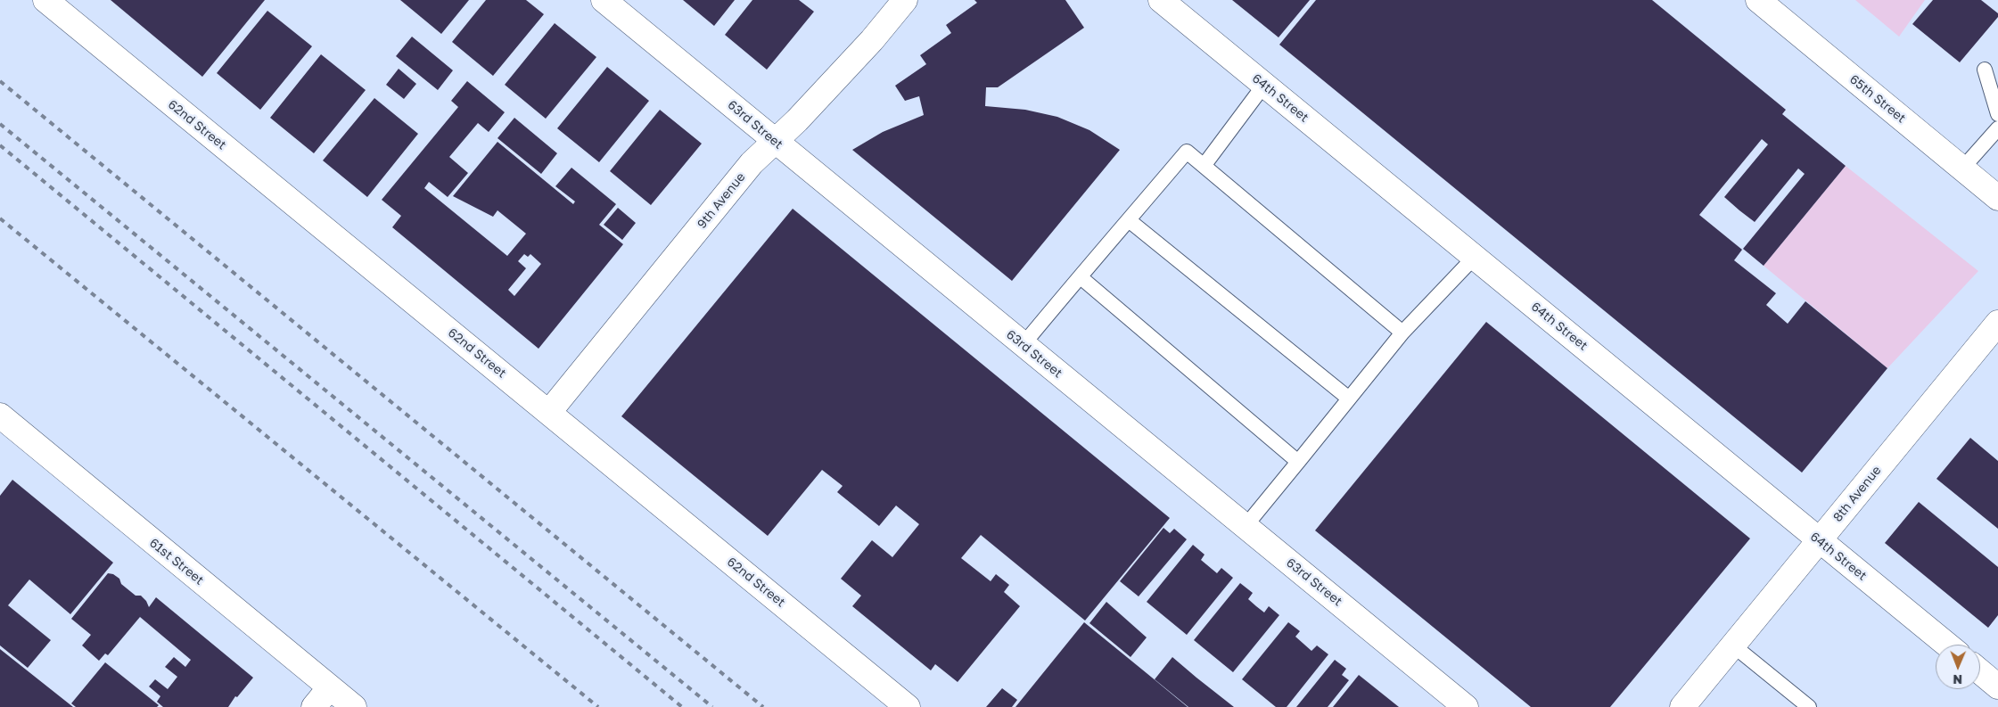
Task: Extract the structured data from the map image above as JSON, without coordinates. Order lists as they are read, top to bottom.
{
  "streets": {
    "street": [
      "64th Street",
      "65th Street",
      "62nd Street",
      "63rd Street",
      "9th Avenue",
      "8th Avenue",
      "61st Street"
    ]
  },
  "crossings": [
    ["64th Street", "8th Avenue"],
    ["62nd Street", "9th Avenue"],
    ["63rd Street", "9th Avenue"]
  ],
  "north": "bottom"
}
